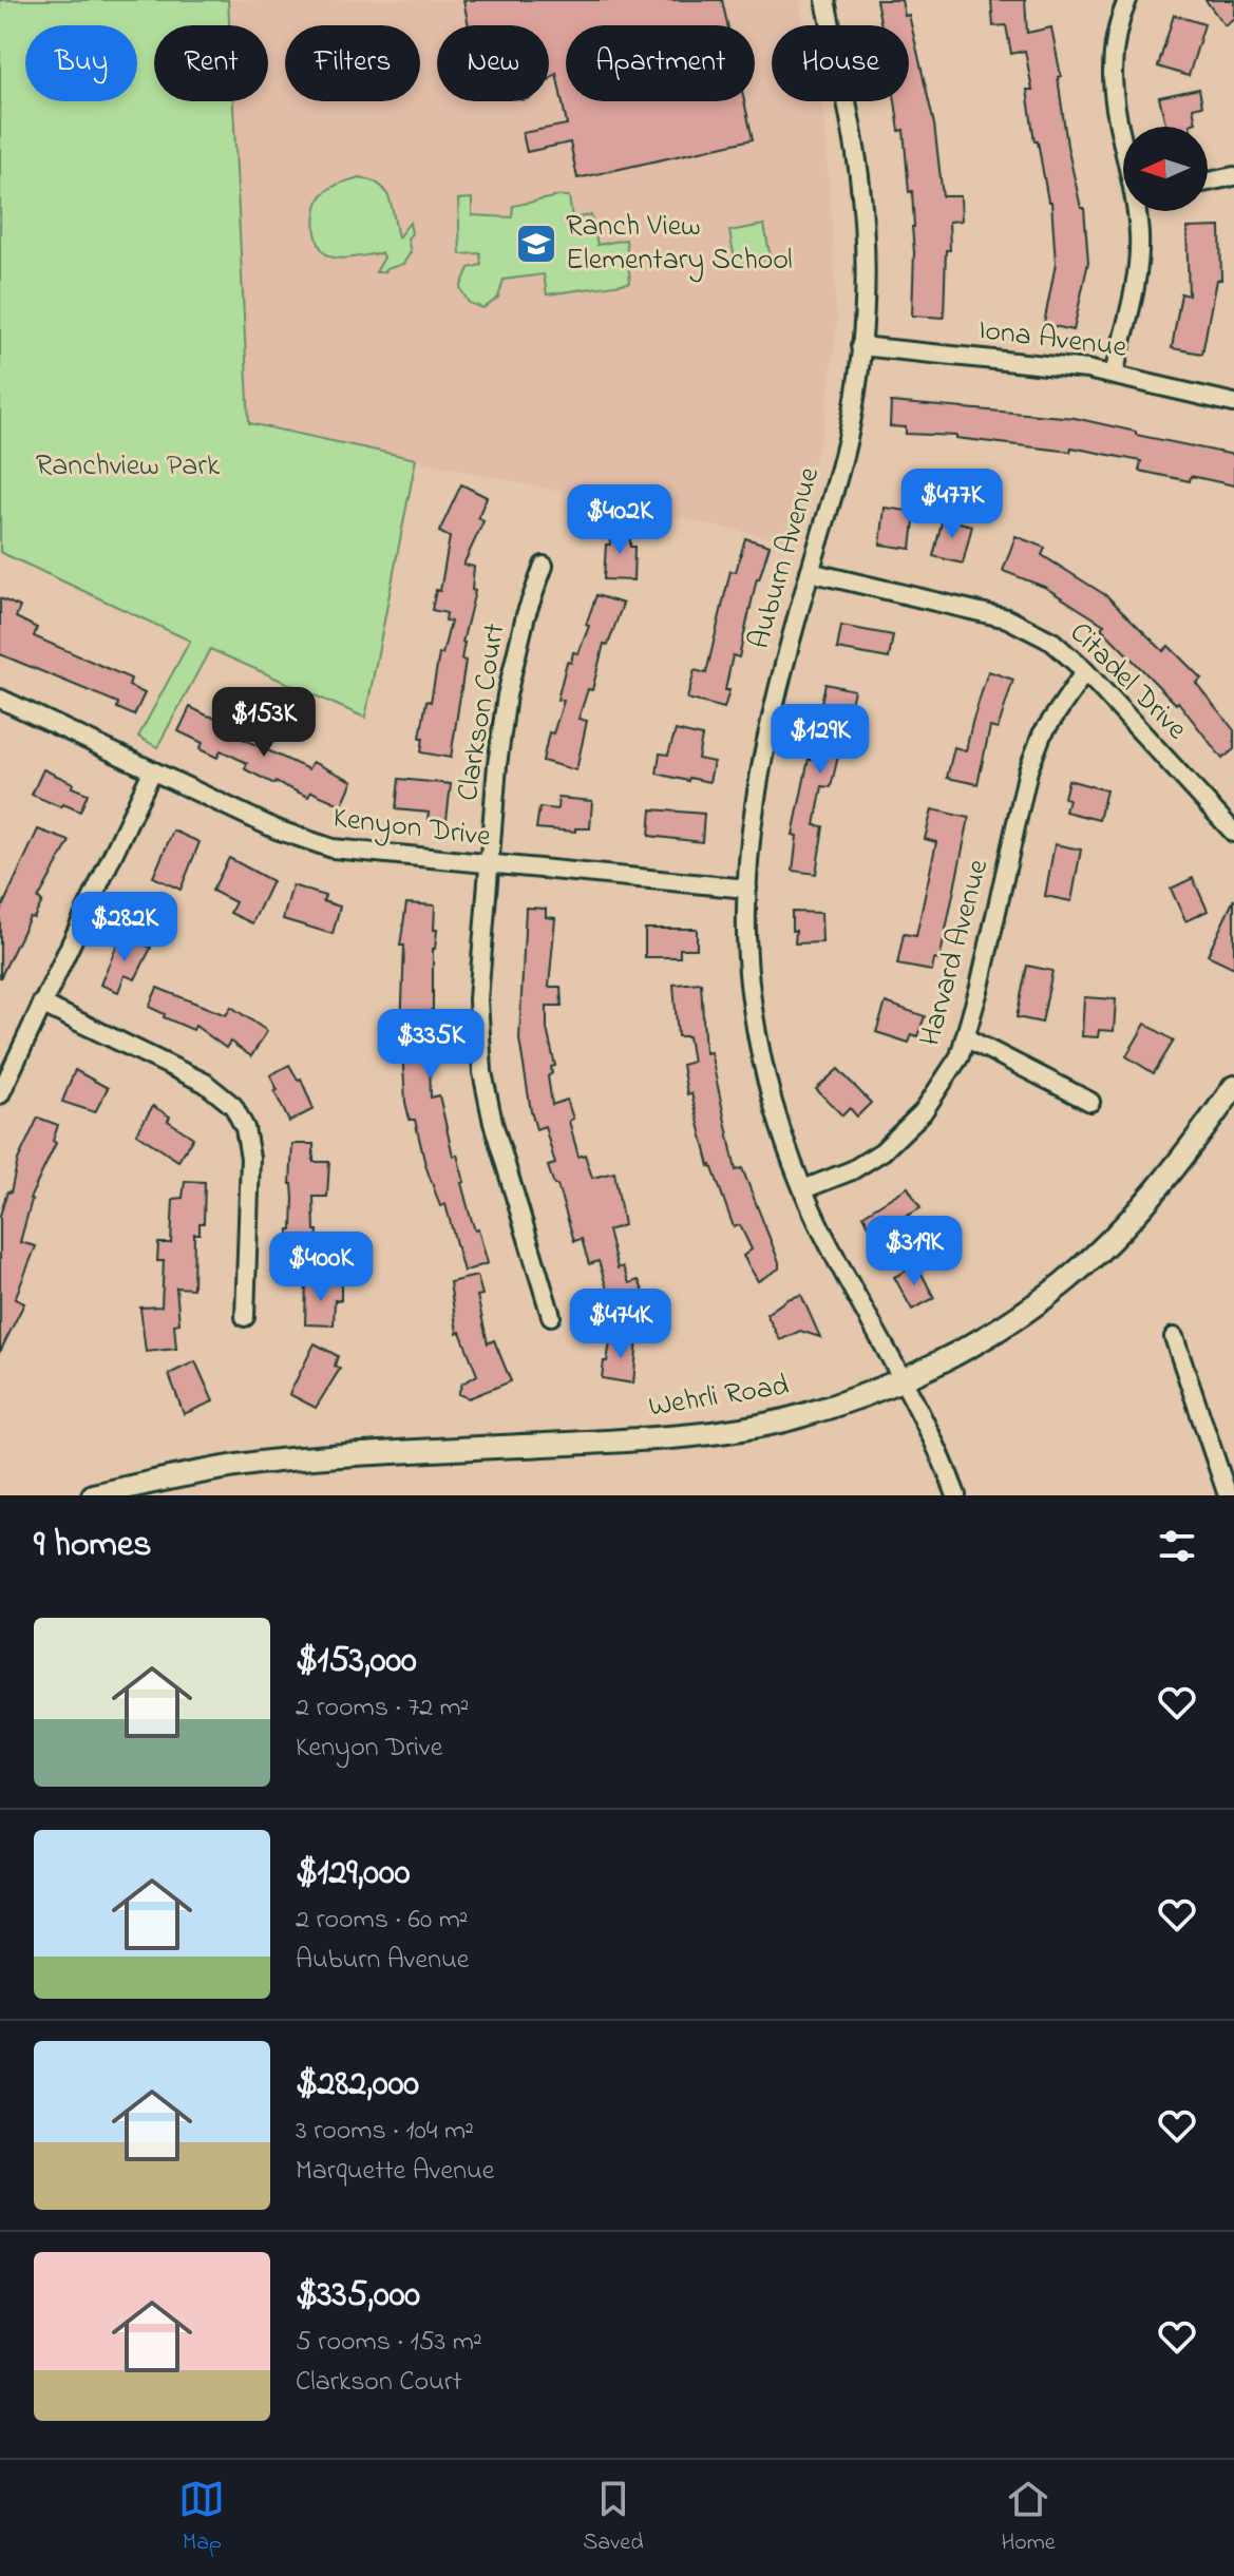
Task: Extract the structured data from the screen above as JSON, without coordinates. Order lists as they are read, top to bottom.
{
  "streets": {
    "street": [
      "Iona Avenue",
      "Auburn Avenue",
      "Citadel Drive",
      "Clarkson Court",
      "Kenyon Drive",
      "Harvard Avenue",
      "Wehrli Road"
    ]
  },
  "crossings": [
    ["Iona Avenue", "Auburn Avenue"],
    ["Auburn Avenue", "Citadel Drive"],
    ["Auburn Avenue", "Kenyon Drive"],
    ["Auburn Avenue", "Harvard Avenue"],
    ["Auburn Avenue", "Wehrli Road"],
    ["Citadel Drive", "Harvard Avenue"],
    ["Clarkson Court", "Kenyon Drive"]
  ],
  "parks": ["Ranchview Park"],
  "places": {
    "school or university": ["Ranch View Elementary School"]
  },
  "north": "left",
  "page": {
    "chip": [
      "Buy",
      "Rent",
      "Filters",
      "New",
      "Apartment",
      "House"
    ],
    "price": [
      "$477K",
      "$402K",
      "$153K",
      "$129K",
      "$282K",
      "$335K",
      "$319K",
      "$400K",
      "$474K"
    ],
    "heading": "9 homes",
    "list": [
      {
        "name": "$153,000",
        "note": "2 rooms · 72 m² · Kenyon Drive"
      },
      {
        "name": "$129,000",
        "note": "2 rooms · 60 m² · Auburn Avenue"
      },
      {
        "name": "$282,000",
        "note": "3 rooms · 104 m² · Marquette Avenue"
      },
      {
        "name": "$335,000",
        "note": "5 rooms · 153 m² · Clarkson Court"
      }
    ],
    "tabs": ["Map", "Saved", "Home"]
  }
}
